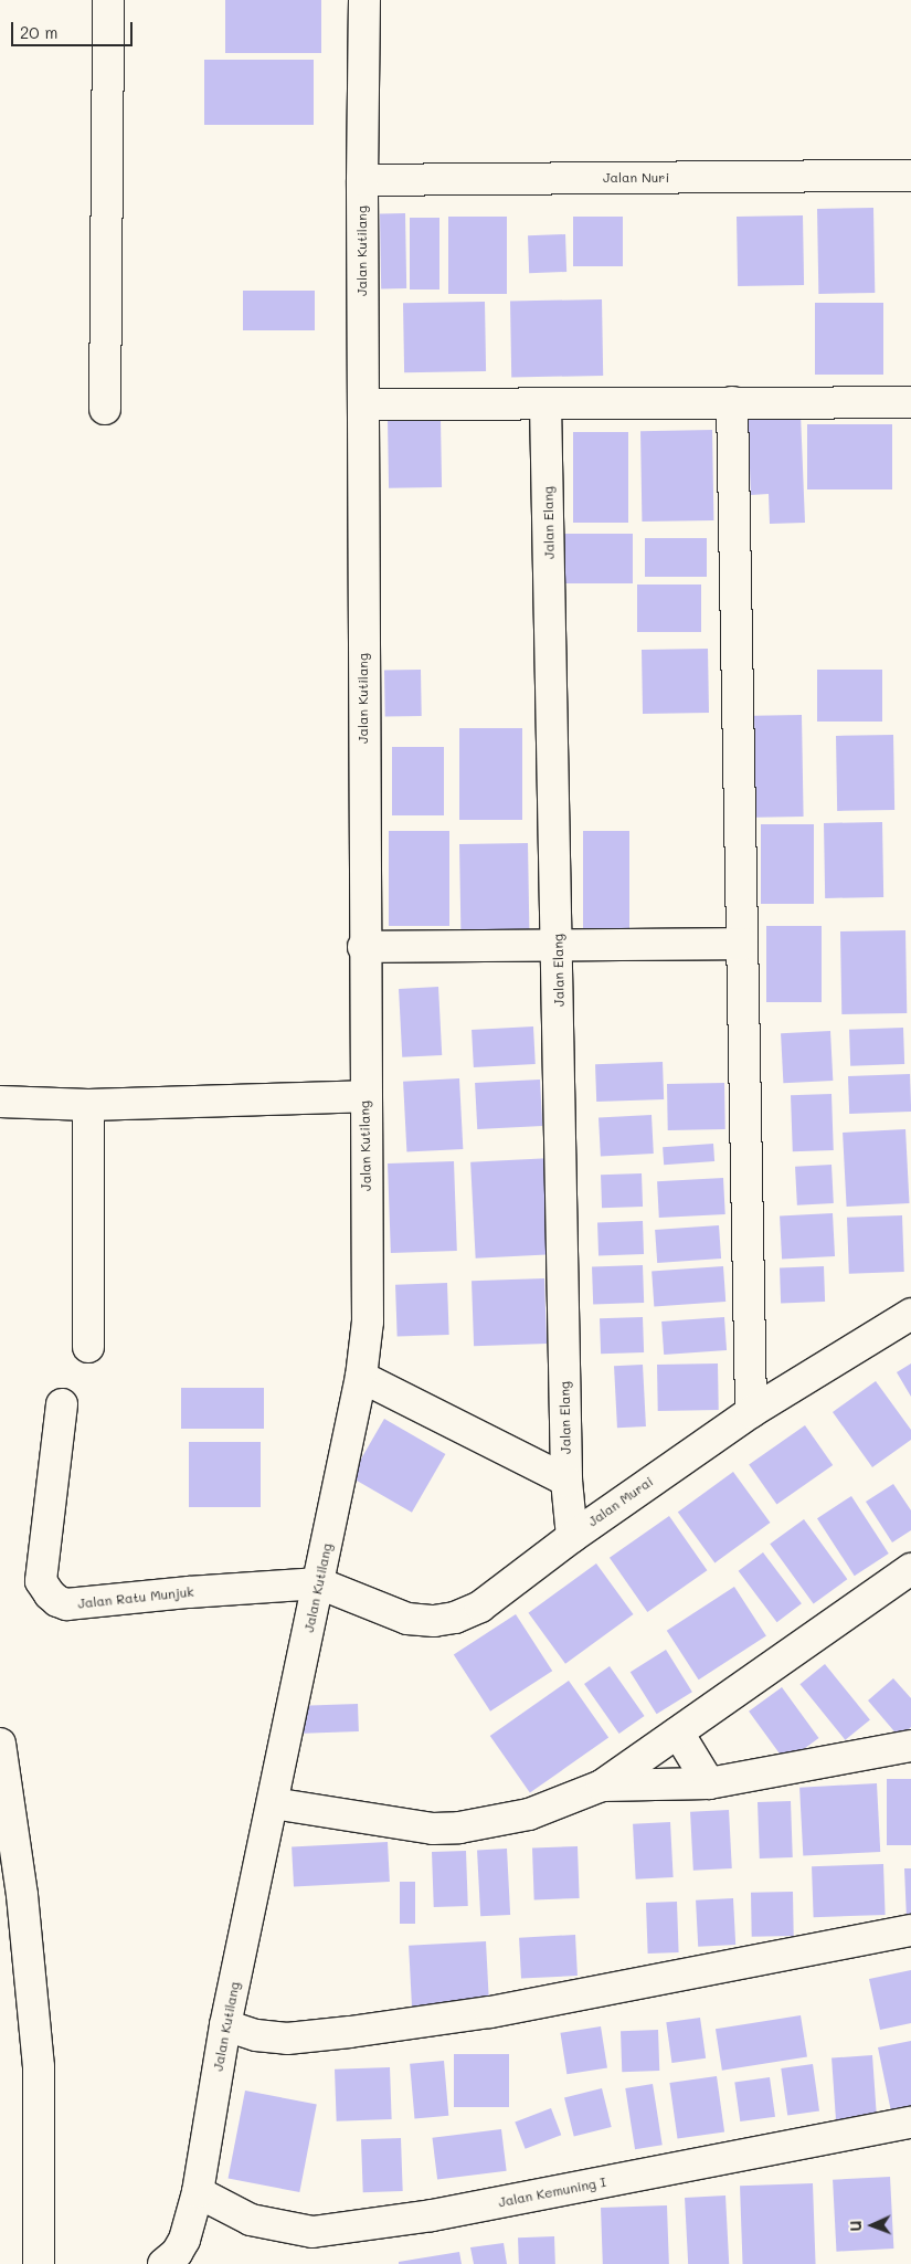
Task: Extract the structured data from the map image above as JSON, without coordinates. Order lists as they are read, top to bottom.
{
  "streets": {
    "street": [
      "Jalan Nuri",
      "Jalan Kutilang",
      "Jalan Elang",
      "Jalan Murai",
      "Jalan Ratu Munjuk",
      "Jalan Kemuning I"
    ]
  },
  "crossings": [
    ["Jalan Nuri", "Jalan Kutilang"],
    ["Jalan Kutilang", "Jalan Murai"],
    ["Jalan Kutilang", "Jalan Ratu Munjuk"],
    ["Jalan Kutilang", "Jalan Kemuning I"],
    ["Jalan Elang", "Jalan Murai"],
    ["Jalan Murai", "Jalan Ratu Munjuk"]
  ],
  "scale_bar": "20 m",
  "north": "left"
}
